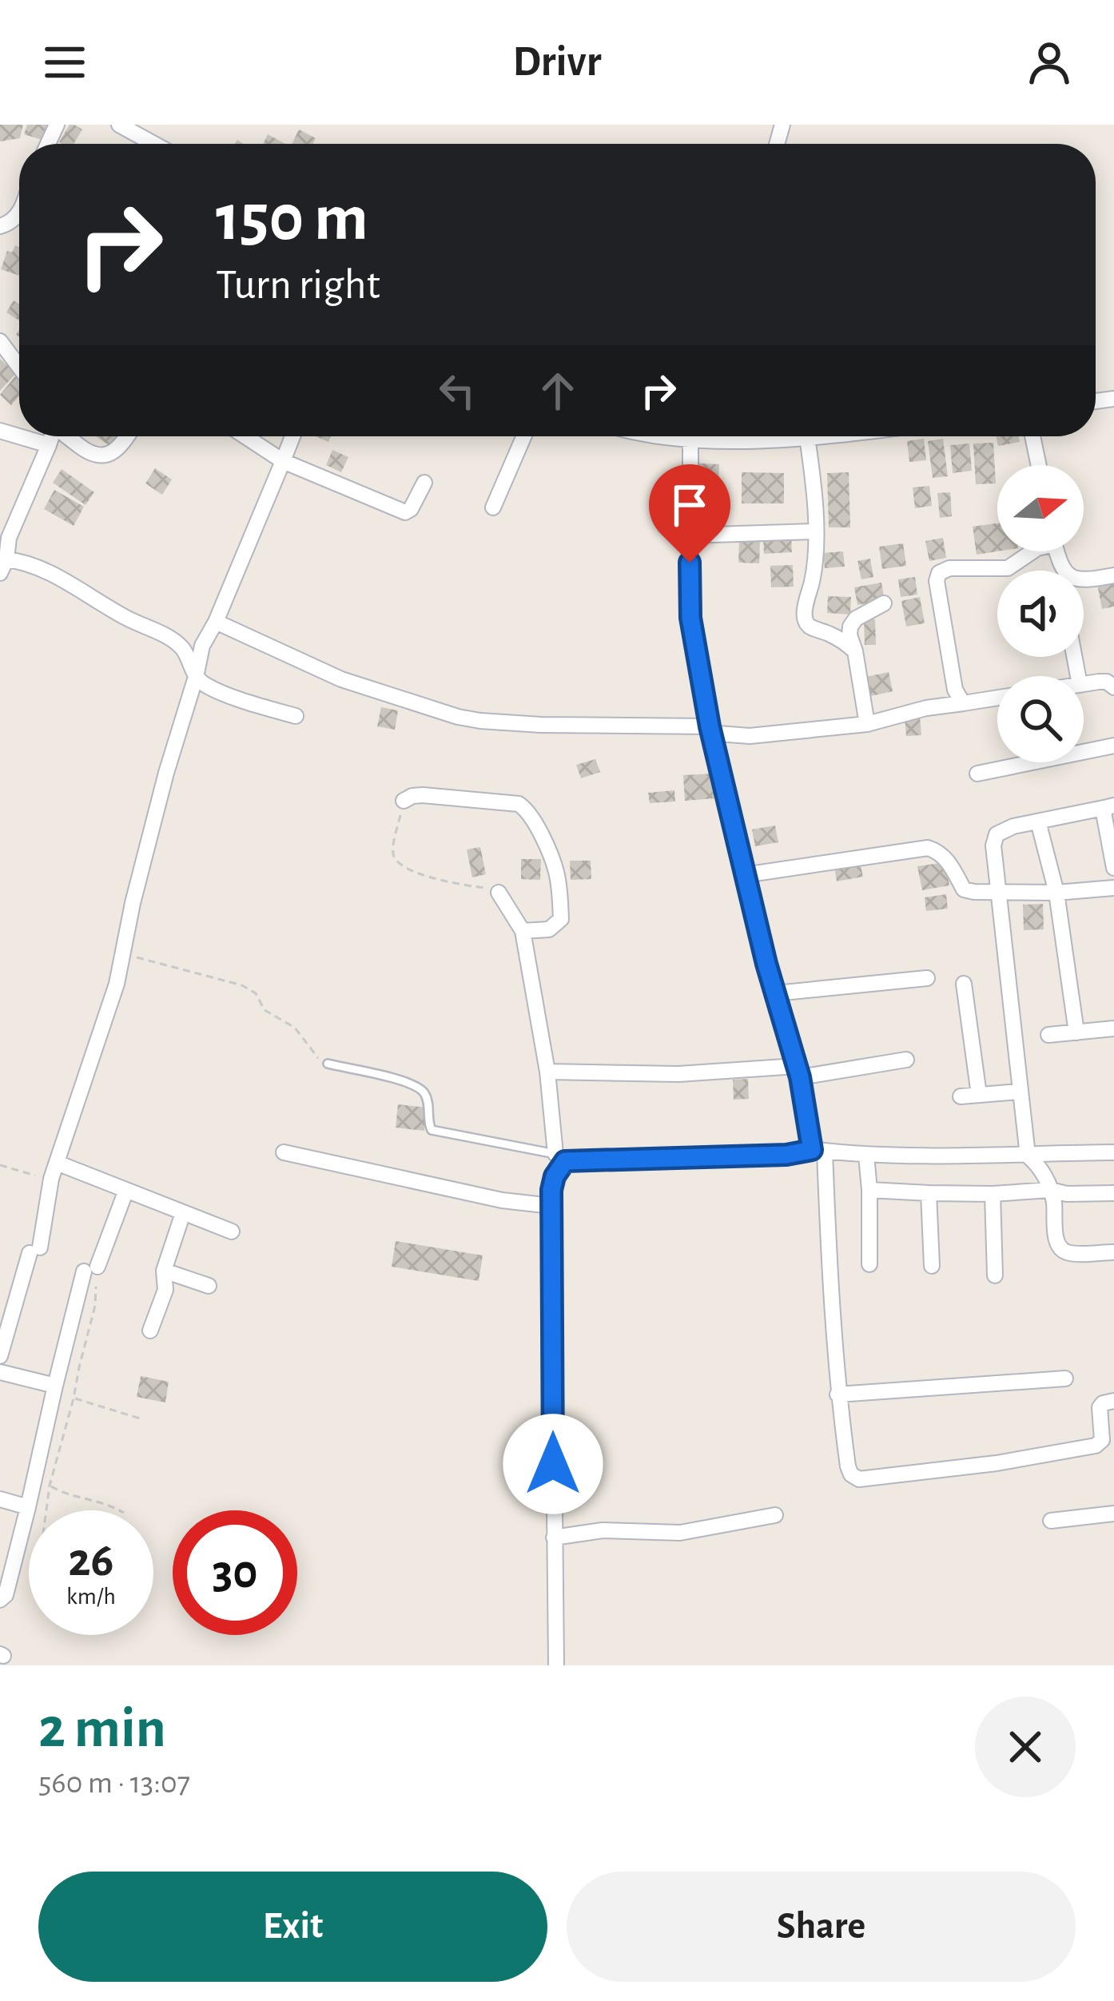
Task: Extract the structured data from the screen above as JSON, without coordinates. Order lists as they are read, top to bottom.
{
  "north": "right",
  "page": {
    "header": "Drivr",
    "turn": ["150 m", "Turn right"],
    "speed": "26 km/h",
    "limit": "30",
    "heading": ["2 min", "560 m · 13:07"],
    "buttons": ["Exit", "Share"]
  }
}
